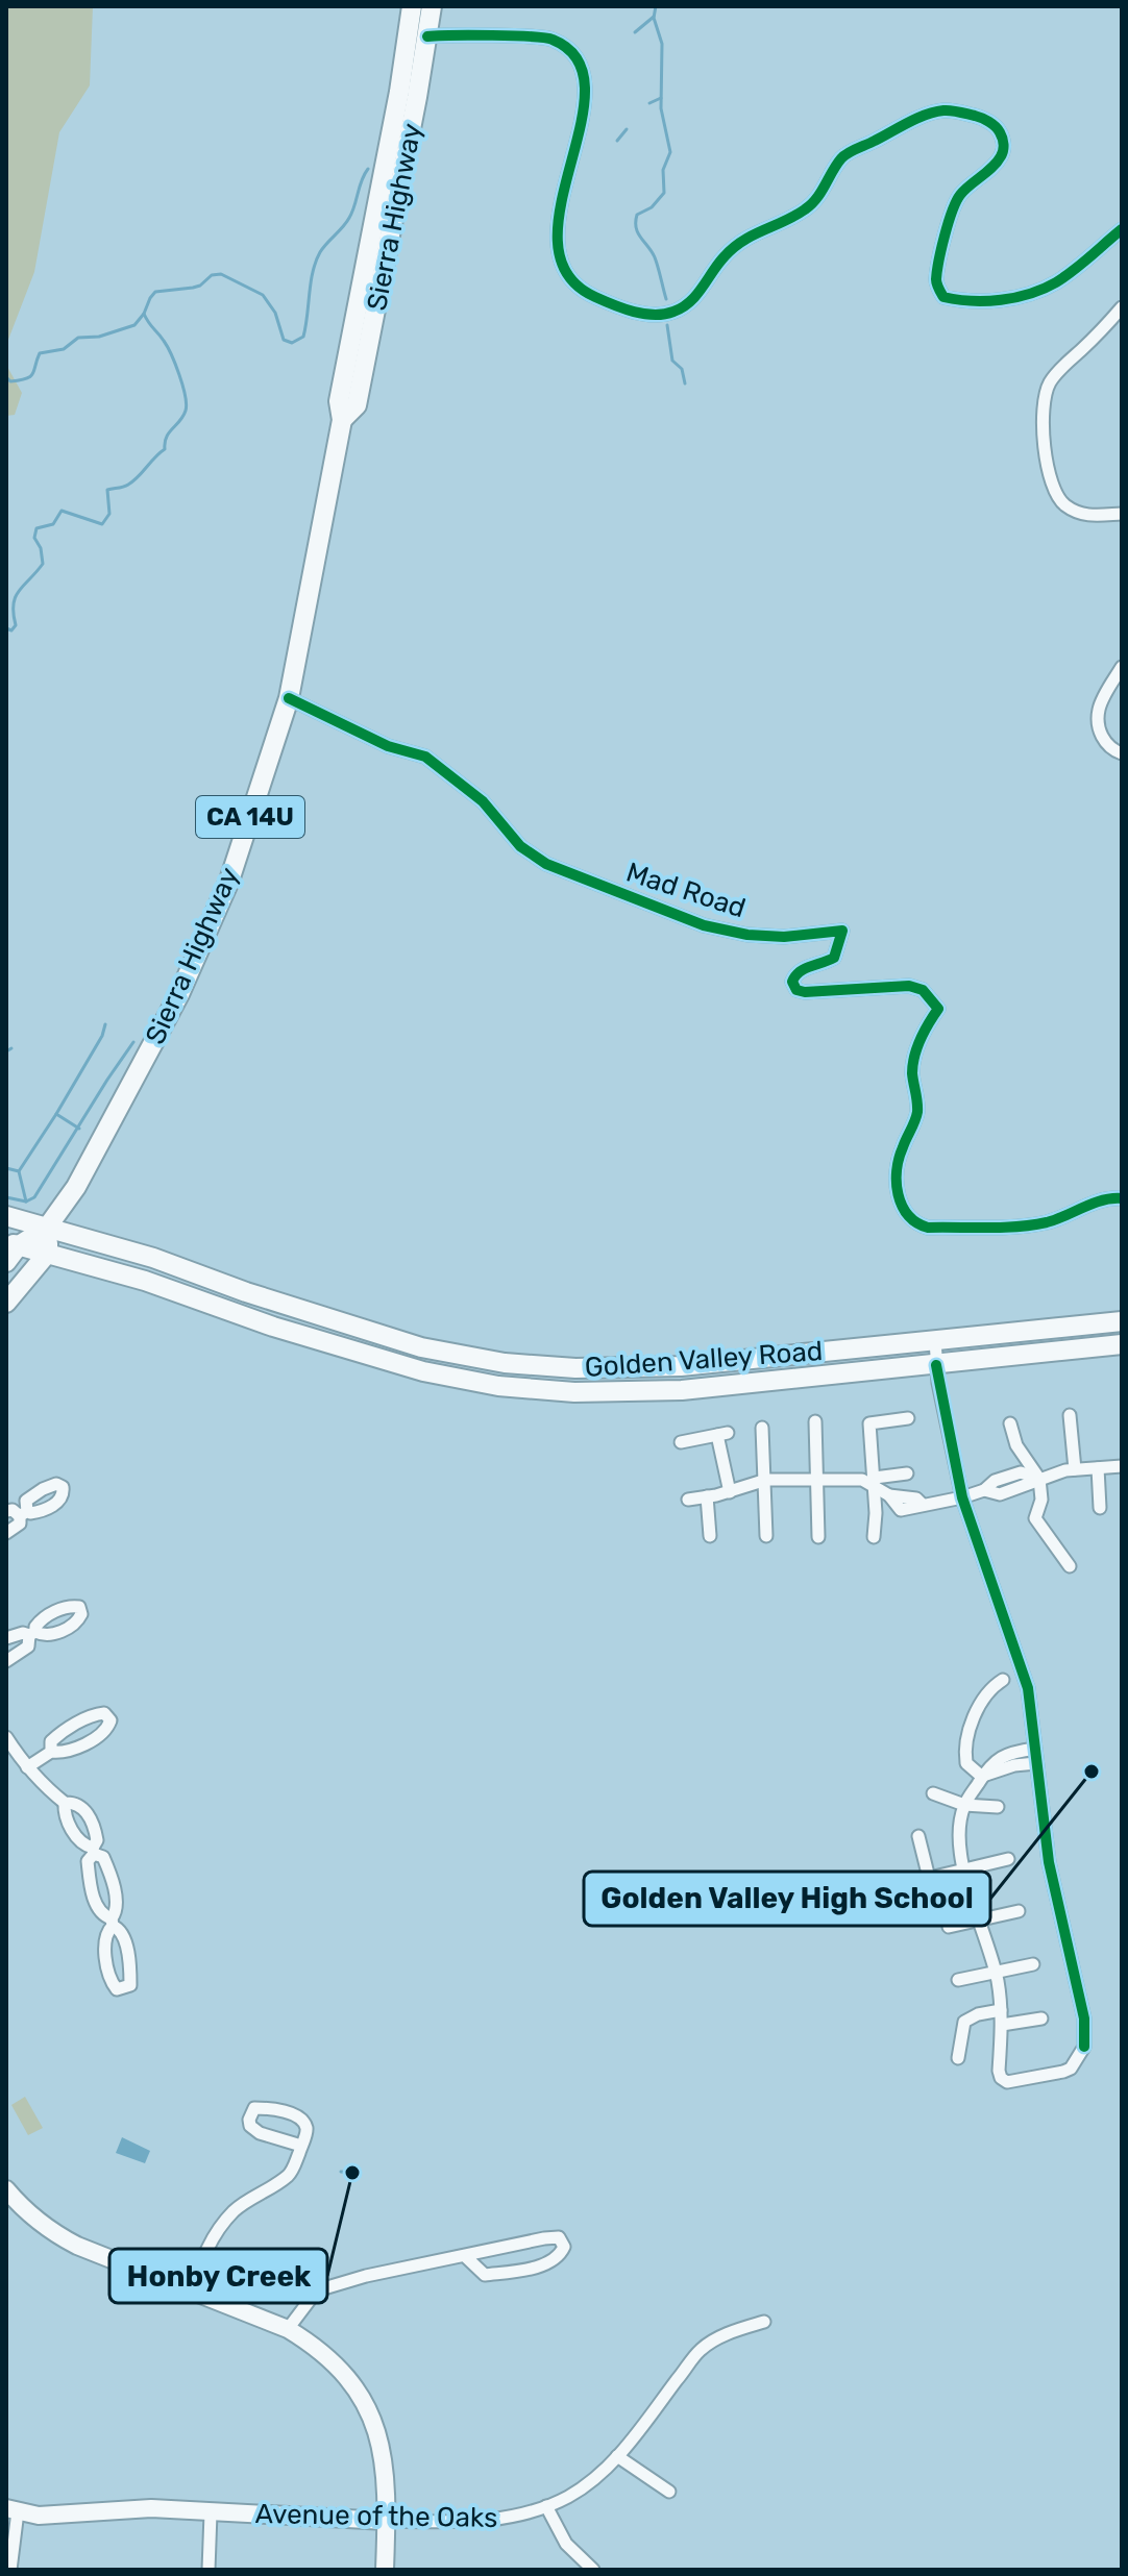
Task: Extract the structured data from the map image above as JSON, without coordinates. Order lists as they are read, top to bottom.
{
  "streets": {
    "main road": ["Sierra Highway", "CA 14U", "Golden Valley Road"],
    "street": ["Mad Road", "Avenue of the Oaks"]
  },
  "crossings": [
    ["Sierra Highway", "Mad Road"],
    ["Sierra Highway", "Golden Valley Road"]
  ],
  "places": ["Golden Valley High School", "Honby Creek"]
}
